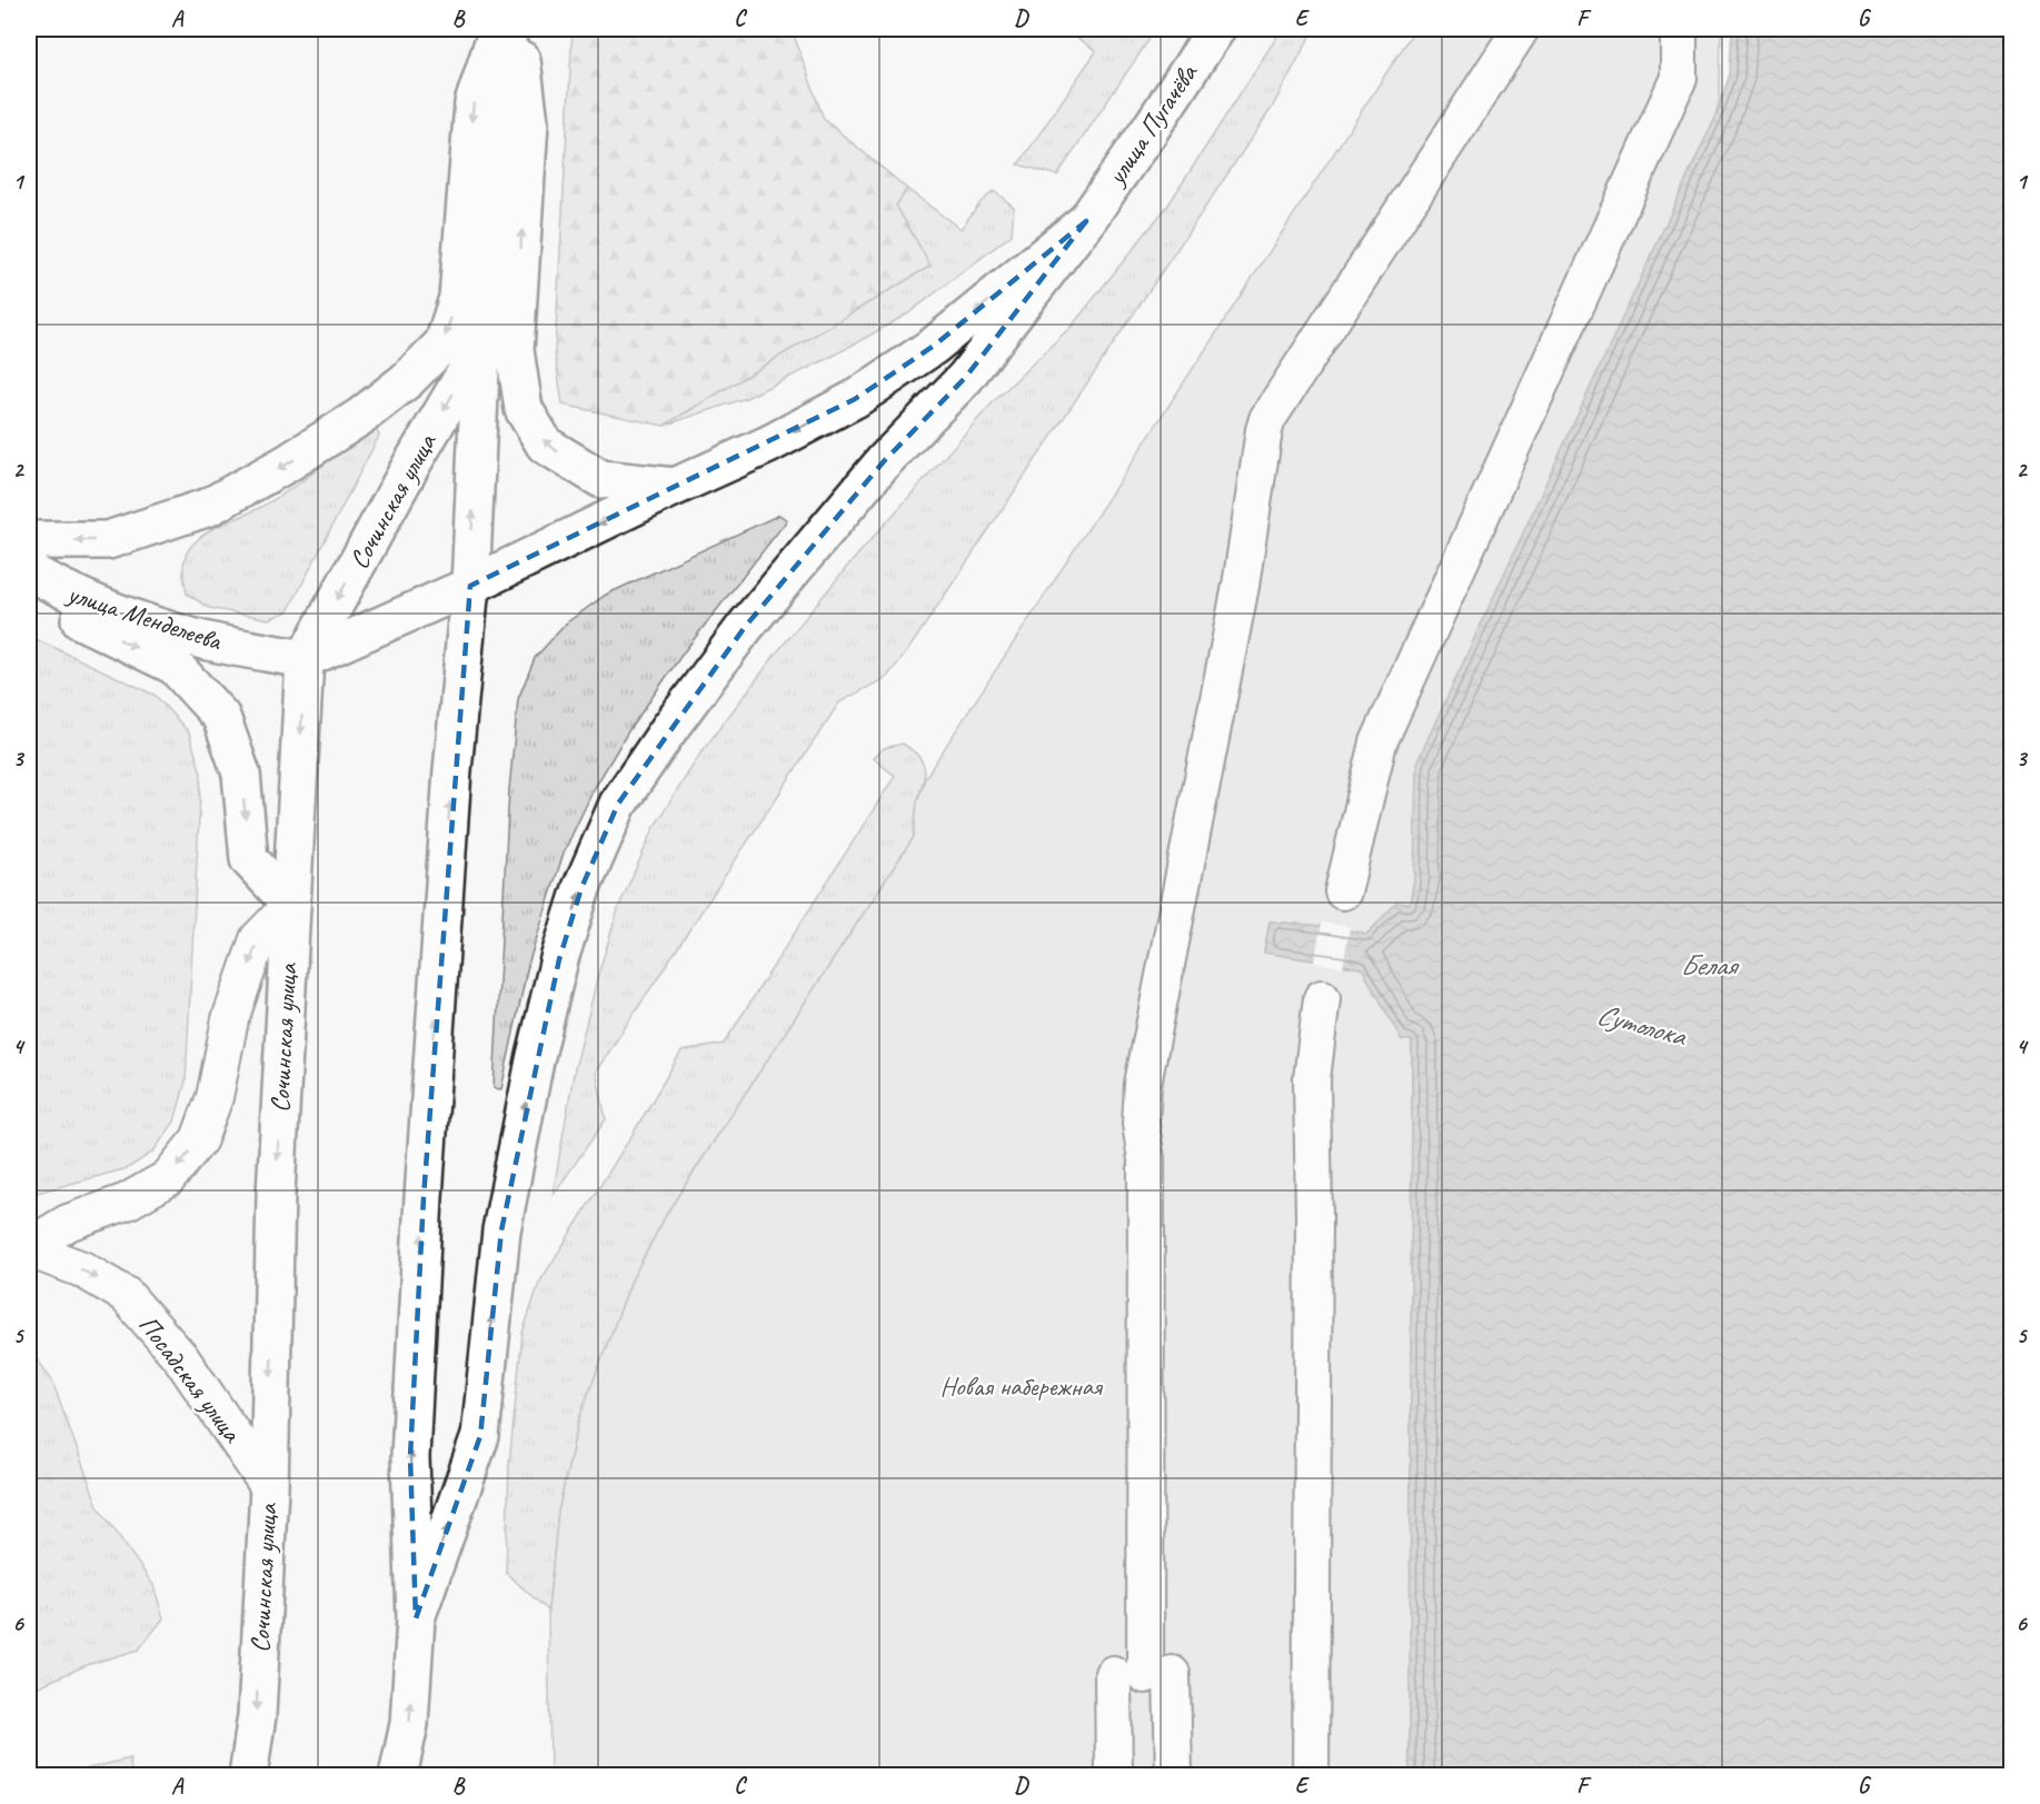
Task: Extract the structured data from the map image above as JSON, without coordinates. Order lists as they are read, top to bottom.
{
  "streets": {
    "main road": ["улица Пугачёва", "Сочинская улица", "улица Менделеева"],
    "street": ["Посадская улица"]
  },
  "crossings": [
    ["Сочинская улица", "улица Менделеева"],
    ["Сочинская улица", "Посадская улица"]
  ],
  "one_way": ["Посадская улица"],
  "water": ["Белая", "Сутолока"],
  "parks": ["Новая набережная"],
  "grid": {
    "columns": [
      "A",
      "B",
      "C",
      "D",
      "E",
      "F",
      "G"
    ],
    "rows": [
      "1",
      "2",
      "3",
      "4",
      "5",
      "6"
    ]
  }
}
